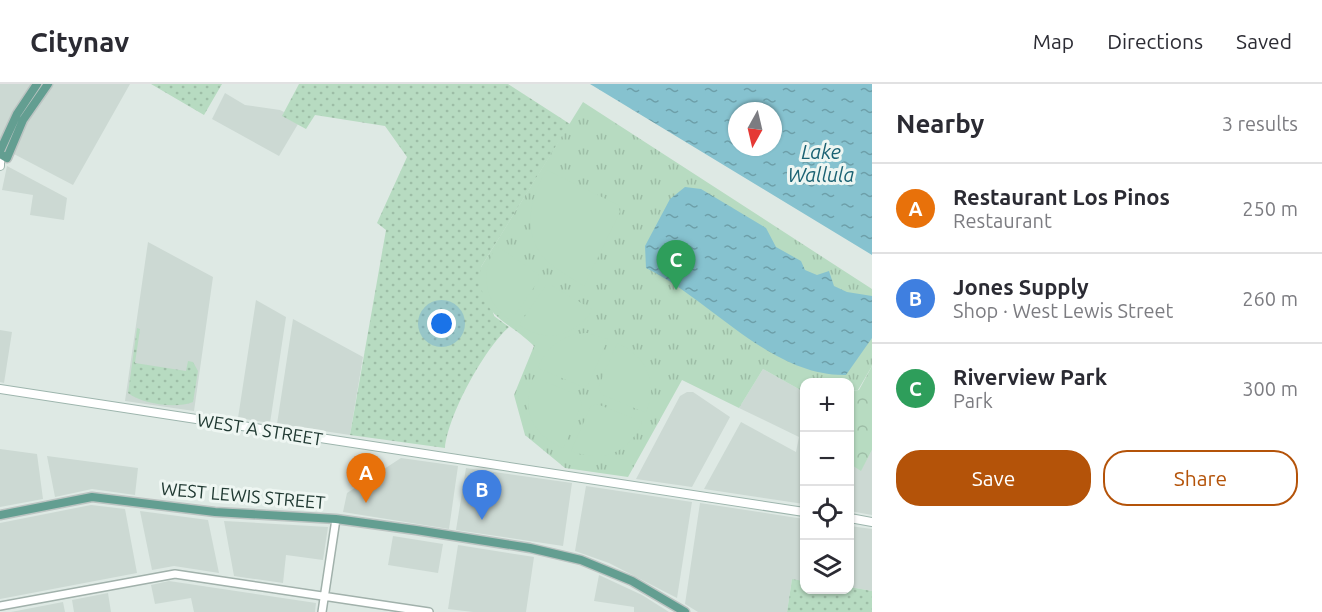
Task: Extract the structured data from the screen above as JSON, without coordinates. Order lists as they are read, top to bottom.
{
  "streets": {
    "main road": ["WEST A STREET", "WEST LEWIS STREET"]
  },
  "water": ["Lake Wallula"],
  "north": "bottom",
  "page": {
    "header": "Citynav",
    "nav": ["Map", "Directions", "Saved"],
    "heading": ["Nearby", "3 results"],
    "list": [
      {
        "mark": "A",
        "name": "Restaurant Los Pinos",
        "note": "Restaurant",
        "value": "250 m"
      },
      {
        "mark": "B",
        "name": "Jones Supply",
        "note": "Shop · West Lewis Street",
        "value": "260 m"
      },
      {
        "mark": "C",
        "name": "Riverview Park",
        "note": "Park",
        "value": "300 m"
      }
    ],
    "pins": ["C", "A", "B"],
    "map_buttons": ["+", "−"],
    "buttons": ["Save", "Share"]
  }
}
